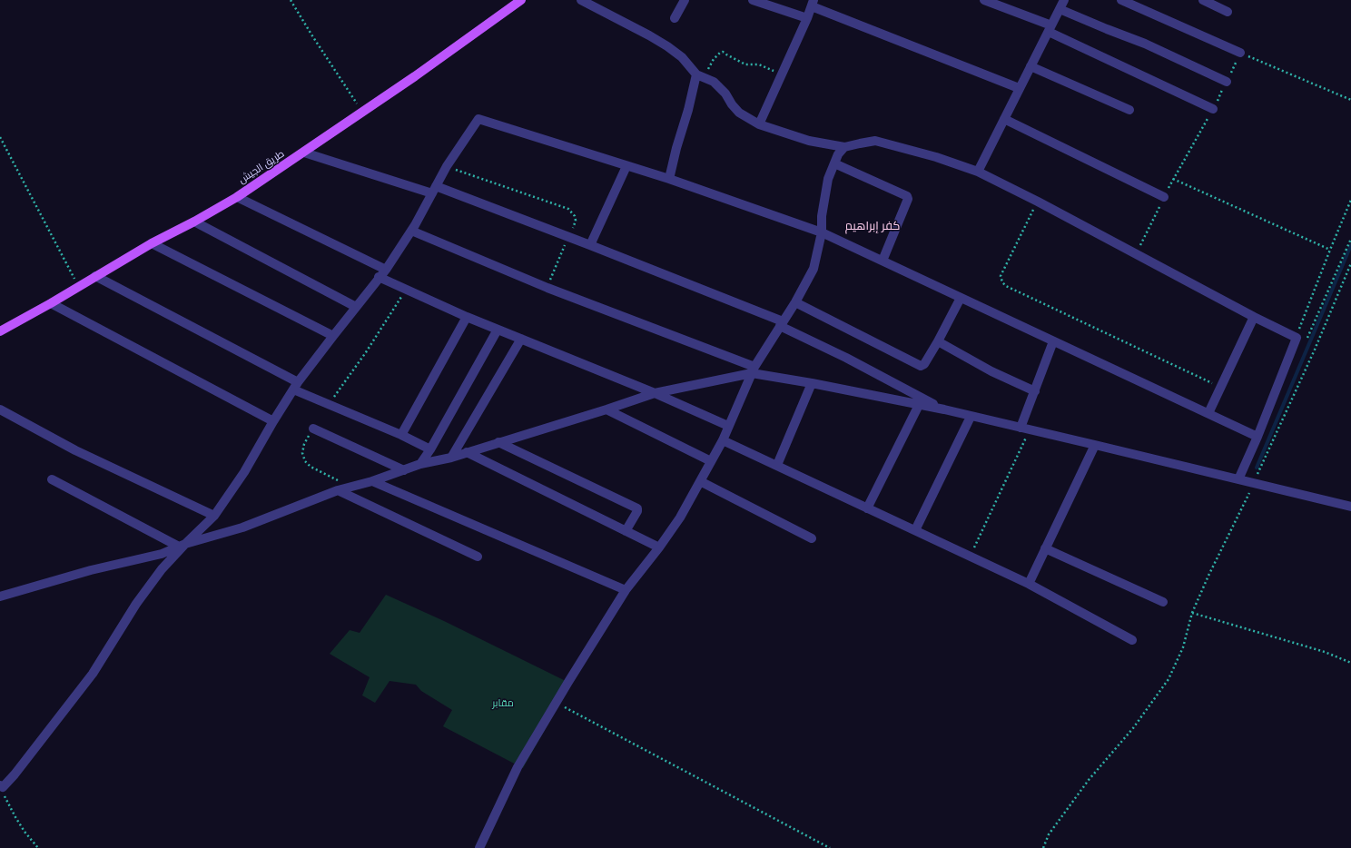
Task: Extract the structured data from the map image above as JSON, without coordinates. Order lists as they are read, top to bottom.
{
  "streets": {
    "main road": ["طريق الجيش"]
  },
  "districts": ["كفر إبراهيم"],
  "parks": ["مقابر"]
}
